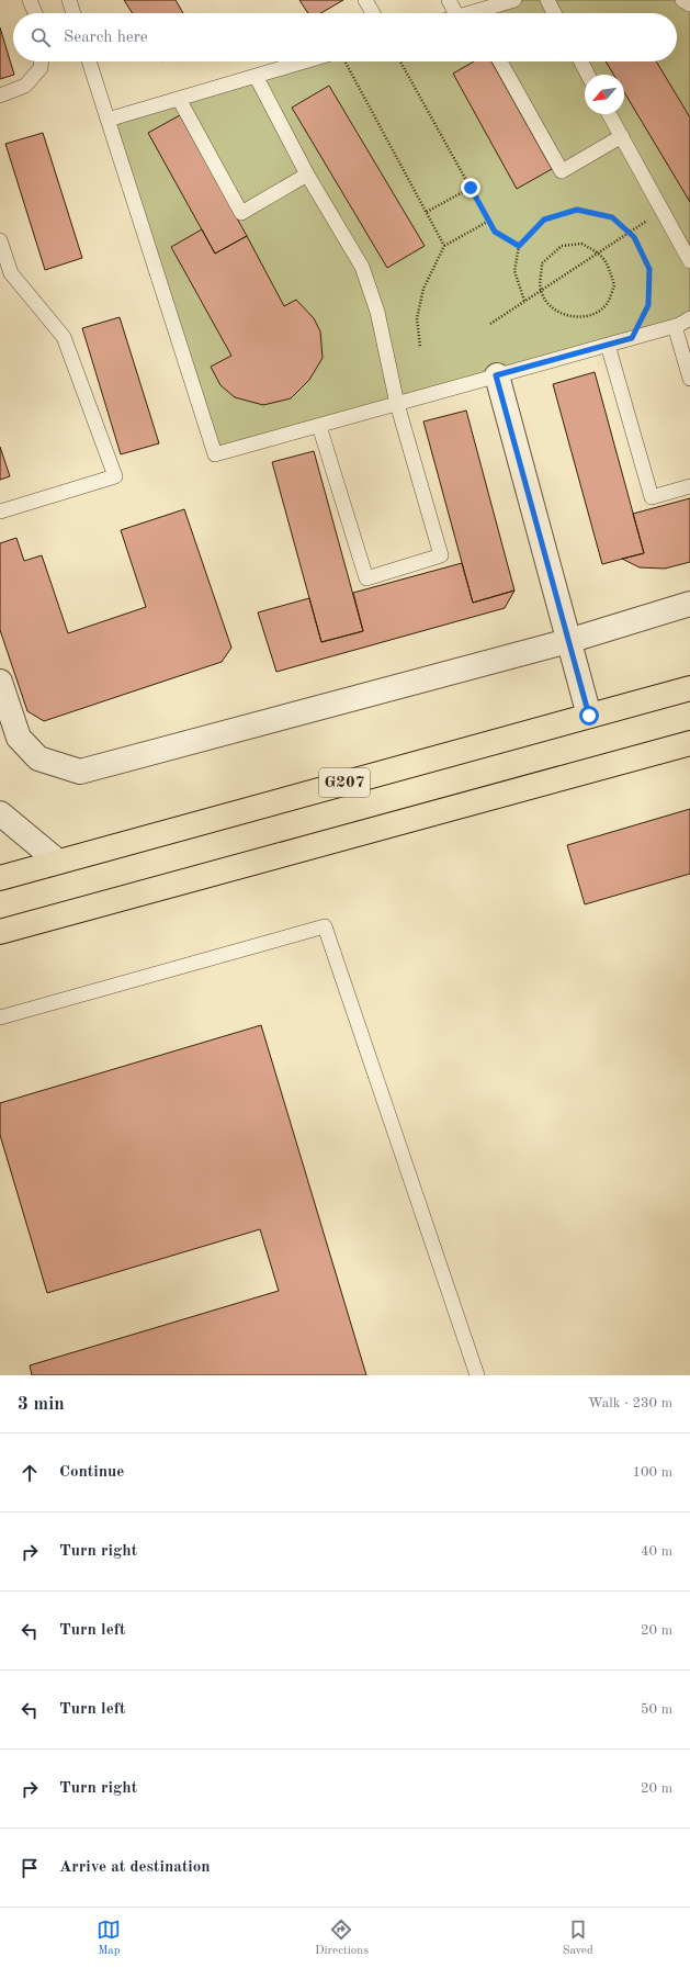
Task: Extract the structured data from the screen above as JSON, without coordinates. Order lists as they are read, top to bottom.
{
  "streets": {
    "highway": ["G207"]
  },
  "north": "bottom left",
  "page": {
    "search": "Search here",
    "heading": ["3 min", "Walk · 230 m"],
    "list": [
      ["Continue", "100 m"],
      ["Turn right", "40 m"],
      ["Turn left", "20 m"],
      ["Turn left", "50 m"],
      ["Turn right", "20 m"],
      "Arrive at destination"
    ],
    "nav": ["Map", "Directions", "Saved"]
  }
}
